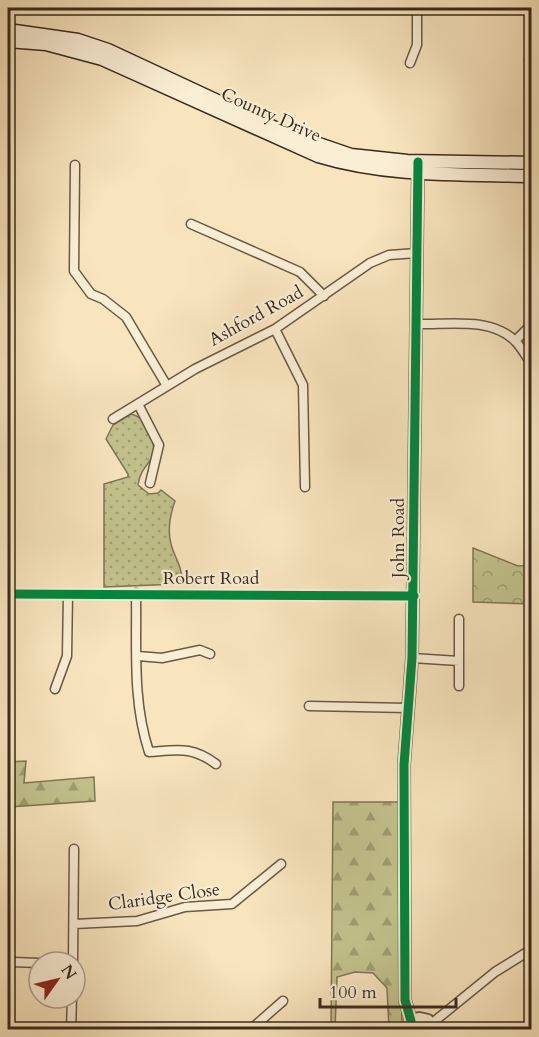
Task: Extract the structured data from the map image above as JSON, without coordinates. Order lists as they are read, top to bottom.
{
  "streets": {
    "main road": ["County Drive"],
    "street": [
      "Ashford Road",
      "John Road",
      "Robert Road",
      "Claridge Close"
    ]
  },
  "crossings": [
    ["County Drive", "John Road"],
    ["Ashford Road", "John Road"],
    ["John Road", "Robert Road"]
  ],
  "scale_bar": "100 m",
  "north": "top right"
}
